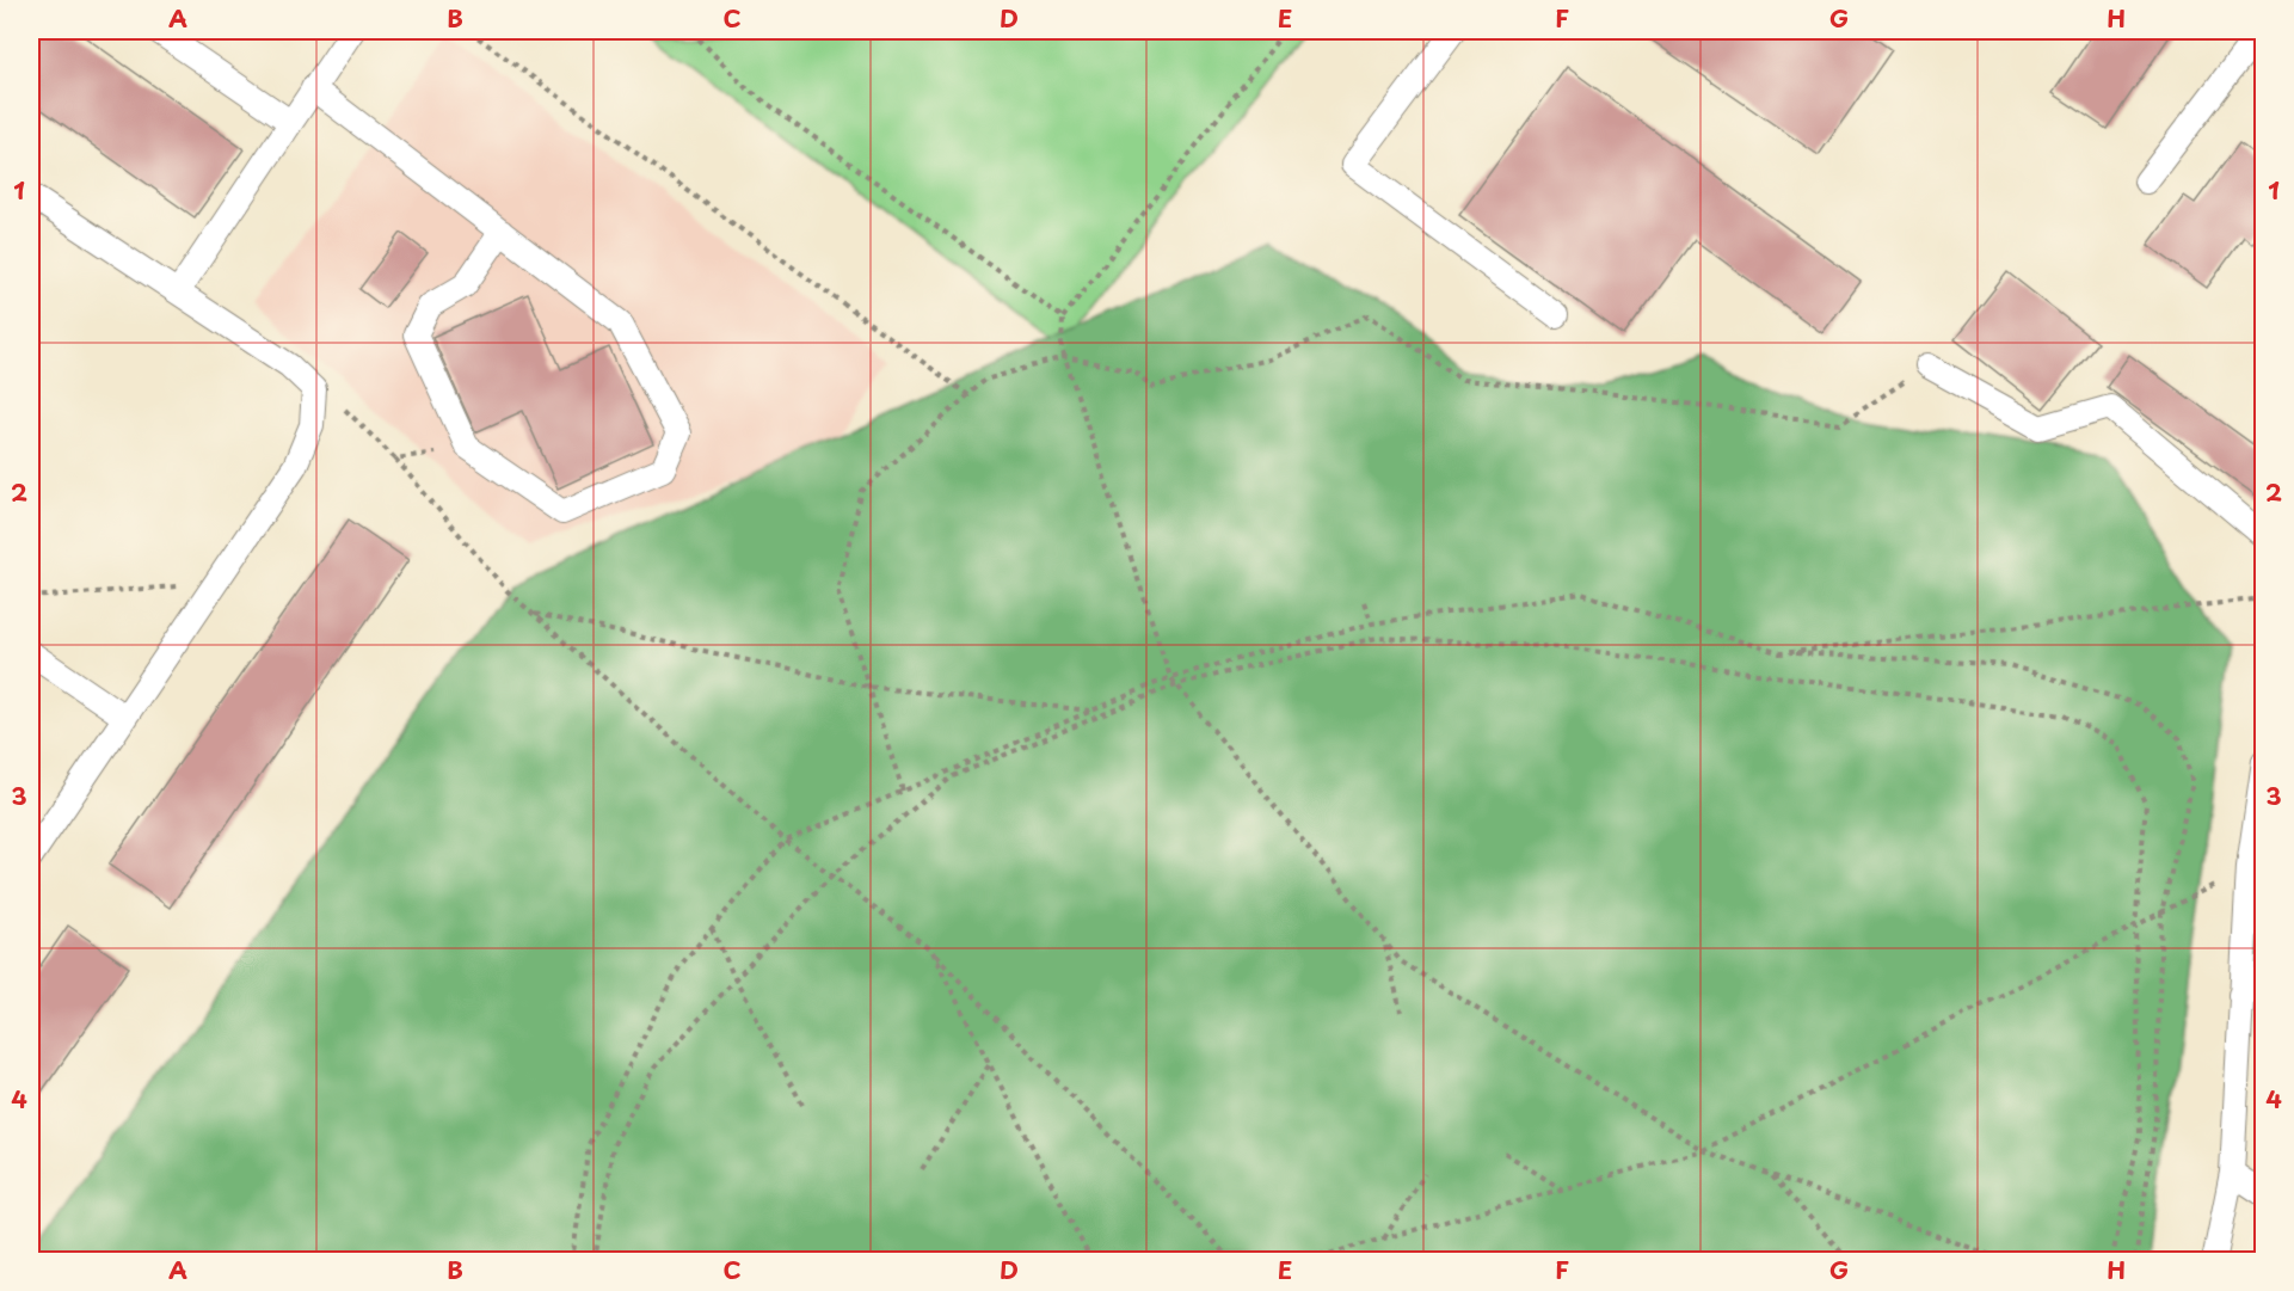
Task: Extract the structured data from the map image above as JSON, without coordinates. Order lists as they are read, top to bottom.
{
  "grid": {
    "columns": [
      "A",
      "B",
      "C",
      "D",
      "E",
      "F",
      "G",
      "H"
    ],
    "rows": [
      "1",
      "2",
      "3",
      "4"
    ]
  }
}
